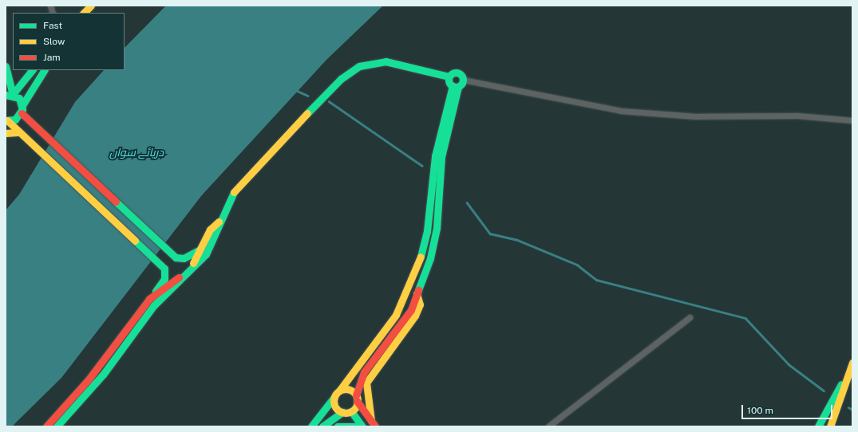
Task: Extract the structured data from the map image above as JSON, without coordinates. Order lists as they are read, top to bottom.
{
  "water": ["دریائے سواں"],
  "legend": ["Fast", "Slow", "Jam"],
  "scale_bar": "100 m"
}
